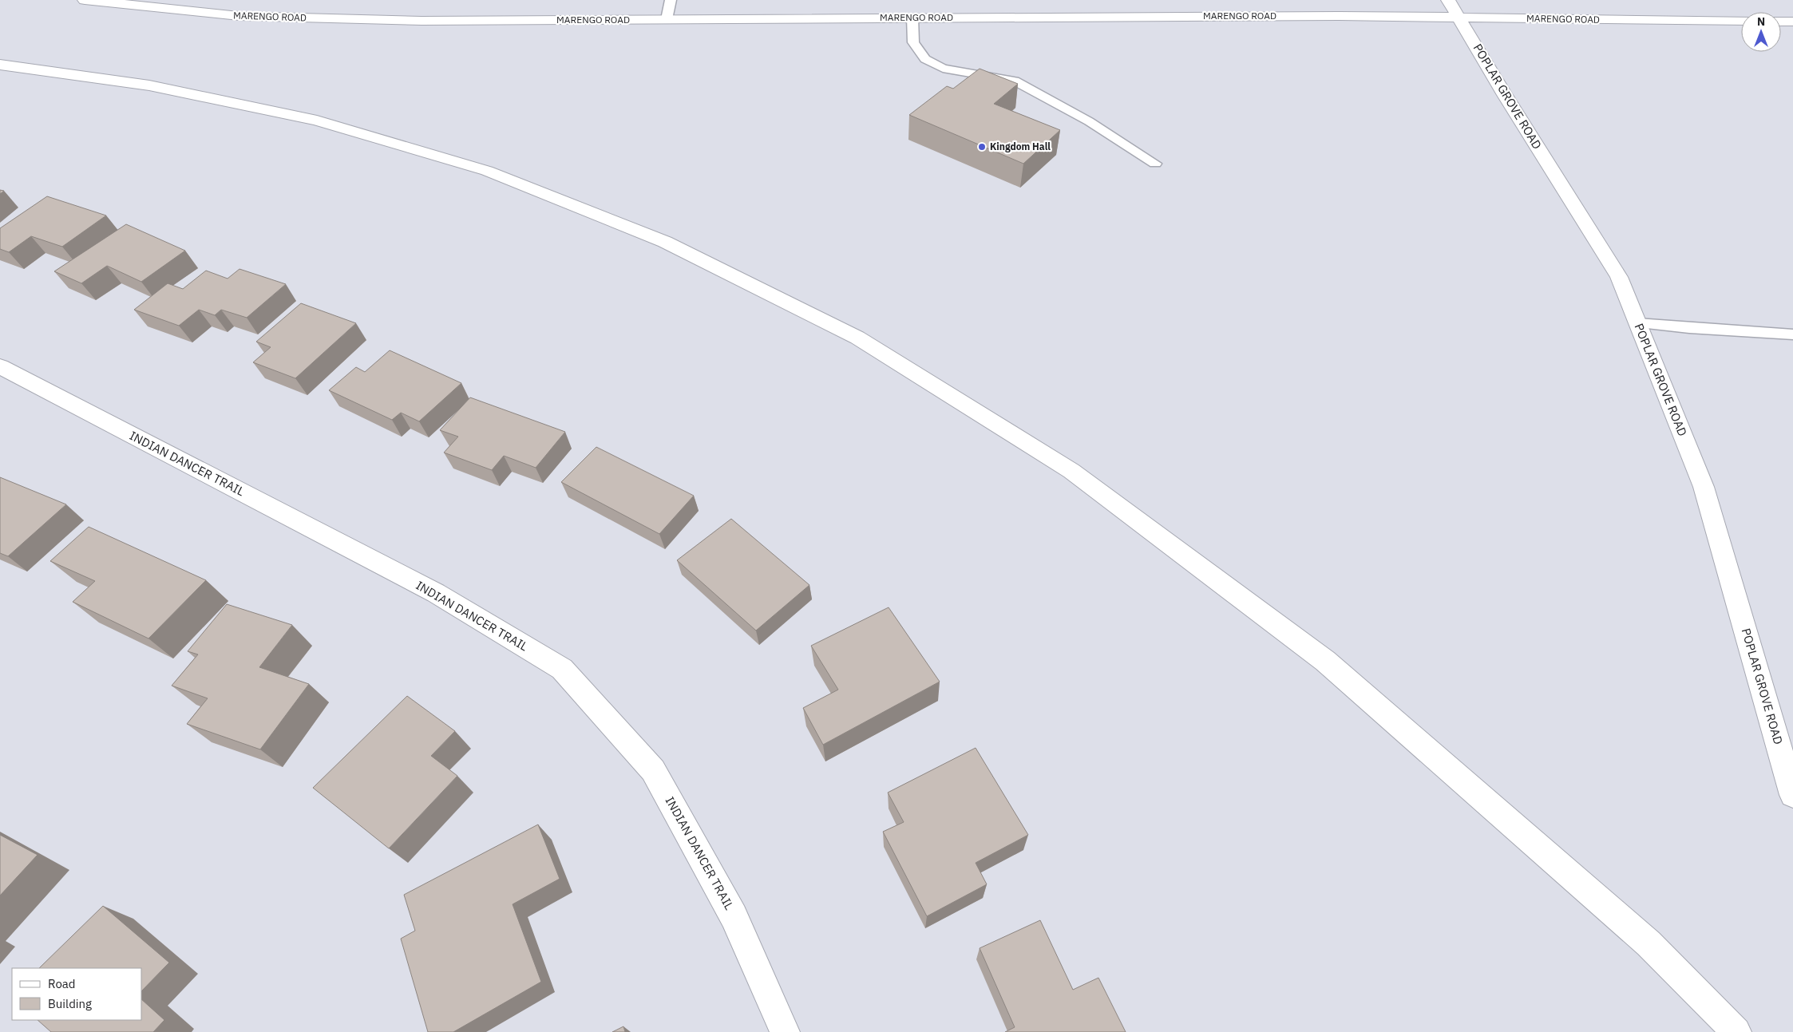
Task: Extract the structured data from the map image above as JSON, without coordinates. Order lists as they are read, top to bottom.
{
  "streets": {
    "street": ["MARENGO ROAD", "POPLAR GROVE ROAD", "INDIAN DANCER TRAIL"]
  },
  "crossings": [
    ["MARENGO ROAD", "POPLAR GROVE ROAD"]
  ],
  "places": ["Kingdom Hall"],
  "legend": ["Road", "Building"],
  "north": "top"
}
